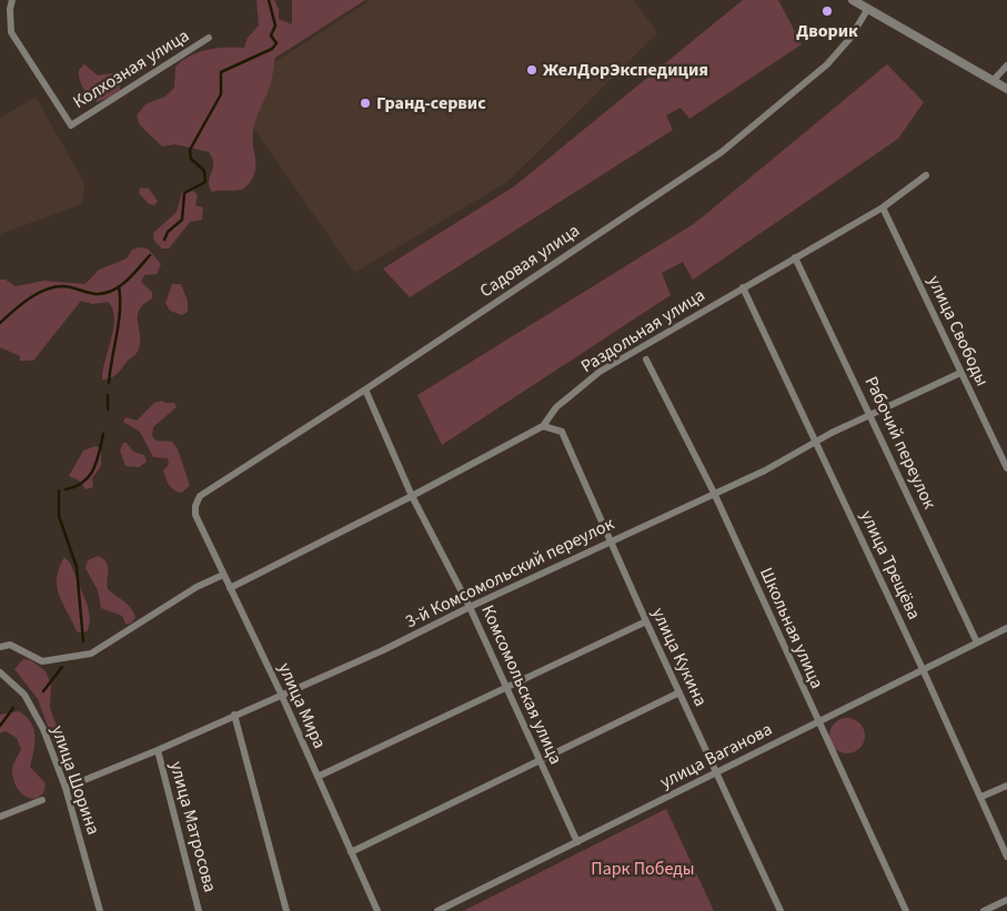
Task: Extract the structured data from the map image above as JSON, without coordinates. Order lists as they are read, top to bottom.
{
  "streets": {
    "street": [
      "Колхозная улица",
      "Садовая улица",
      "Раздольная улица",
      "улица Свободы",
      "Рабочий переулок",
      "улица Трещёва",
      "3-й Комсомольский переулок",
      "Школьная улица",
      "улица Кукина",
      "Комсомольская улица",
      "улица Мира",
      "улица Ваганова",
      "улица Шорина",
      "улица Матросова"
    ]
  },
  "crossings": [
    ["Садовая улица", "Комсомольская улица"],
    ["Садовая улица", "улица Мира"],
    ["Раздольная улица", "улица Свободы"],
    ["Раздольная улица", "Рабочий переулок"],
    ["Раздольная улица", "улица Трещёва"],
    ["Раздольная улица", "улица Кукина"],
    ["Раздольная улица", "Комсомольская улица"],
    ["Раздольная улица", "улица Мира"],
    ["улица Свободы", "3-й Комсомольский переулок"],
    ["Рабочий переулок", "3-й Комсомольский переулок"],
    ["Рабочий переулок", "улица Ваганова"],
    ["улица Трещёва", "3-й Комсомольский переулок"],
    ["улица Трещёва", "улица Ваганова"],
    ["3-й Комсомольский переулок", "Школьная улица"],
    ["3-й Комсомольский переулок", "улица Кукина"],
    ["3-й Комсомольский переулок", "Комсомольская улица"],
    ["3-й Комсомольский переулок", "улица Мира"],
    ["3-й Комсомольский переулок", "улица Шорина"],
    ["3-й Комсомольский переулок", "улица Матросова"],
    ["Школьная улица", "улица Ваганова"],
    ["улица Кукина", "улица Ваганова"],
    ["Комсомольская улица", "улица Ваганова"]
  ],
  "parks": ["Парк Победы"],
  "places": ["Дворик", "ЖелДорЭкспедиция", "Гранд-сервис"]
}
